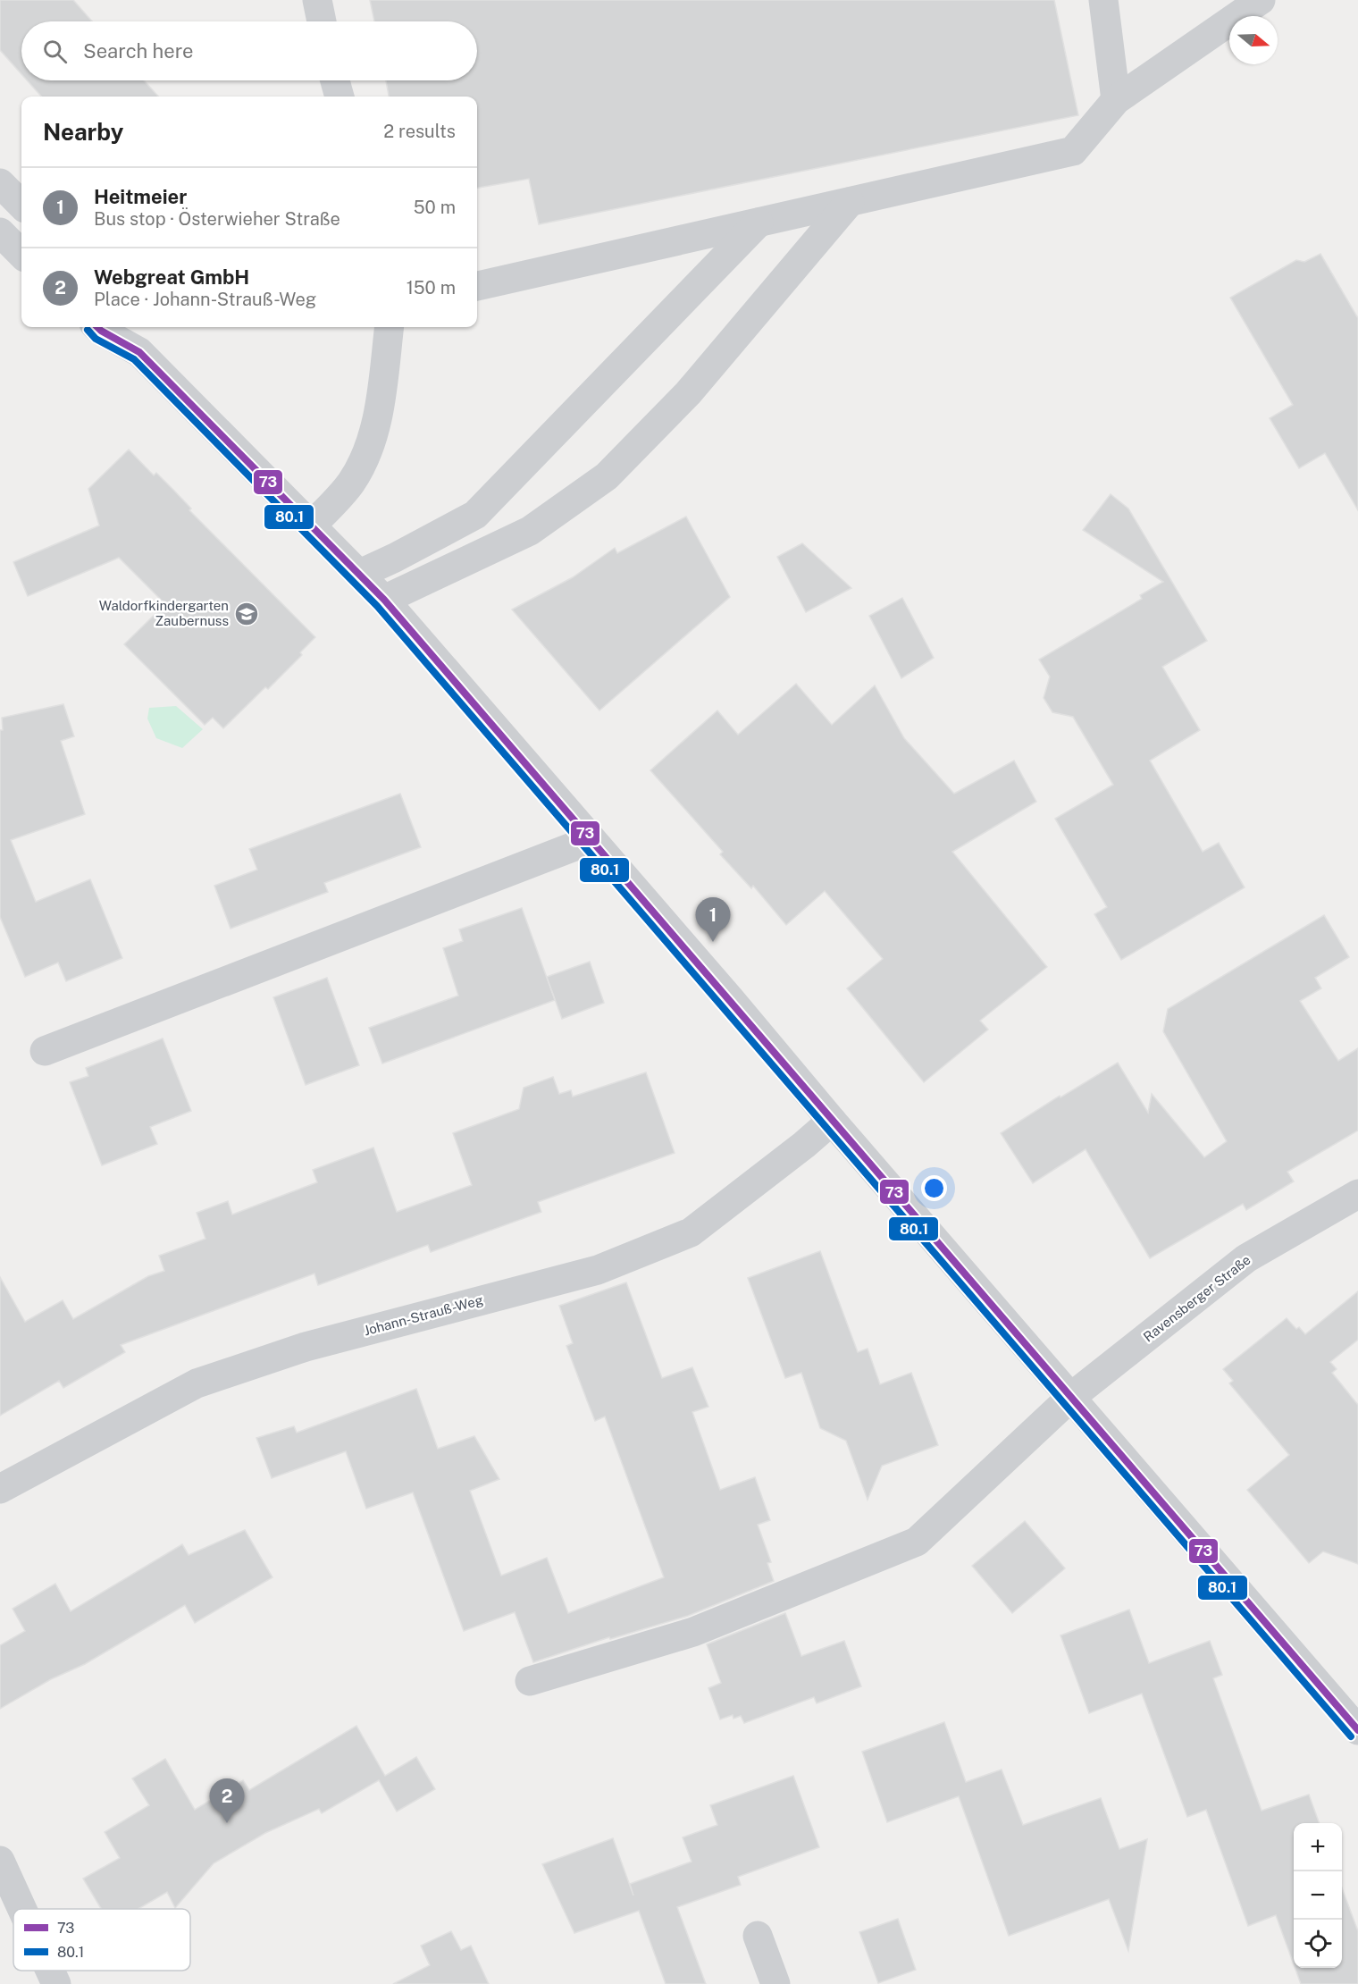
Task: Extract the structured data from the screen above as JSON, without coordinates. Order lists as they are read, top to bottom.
{
  "streets": {
    "street": ["Ravensberger Straße", "Johann-Strauß-Weg"]
  },
  "places": {
    "school or university": ["Waldorfkindergarten Zaubernuss"]
  },
  "lines": ["transit line 73", "transit line 80.1"],
  "legend": ["73", "80.1"],
  "north": "right",
  "page": {
    "search": "Search here",
    "heading": ["Nearby", "2 results"],
    "list": [
      {
        "mark": "1",
        "name": "Heitmeier",
        "note": "Bus stop · Österwieher Straße",
        "value": "50 m"
      },
      {
        "mark": "2",
        "name": "Webgreat GmbH",
        "note": "Place · Johann-Strauß-Weg",
        "value": "150 m"
      }
    ],
    "pins": ["1", "2"],
    "map_buttons": ["+", "−"]
  }
}
